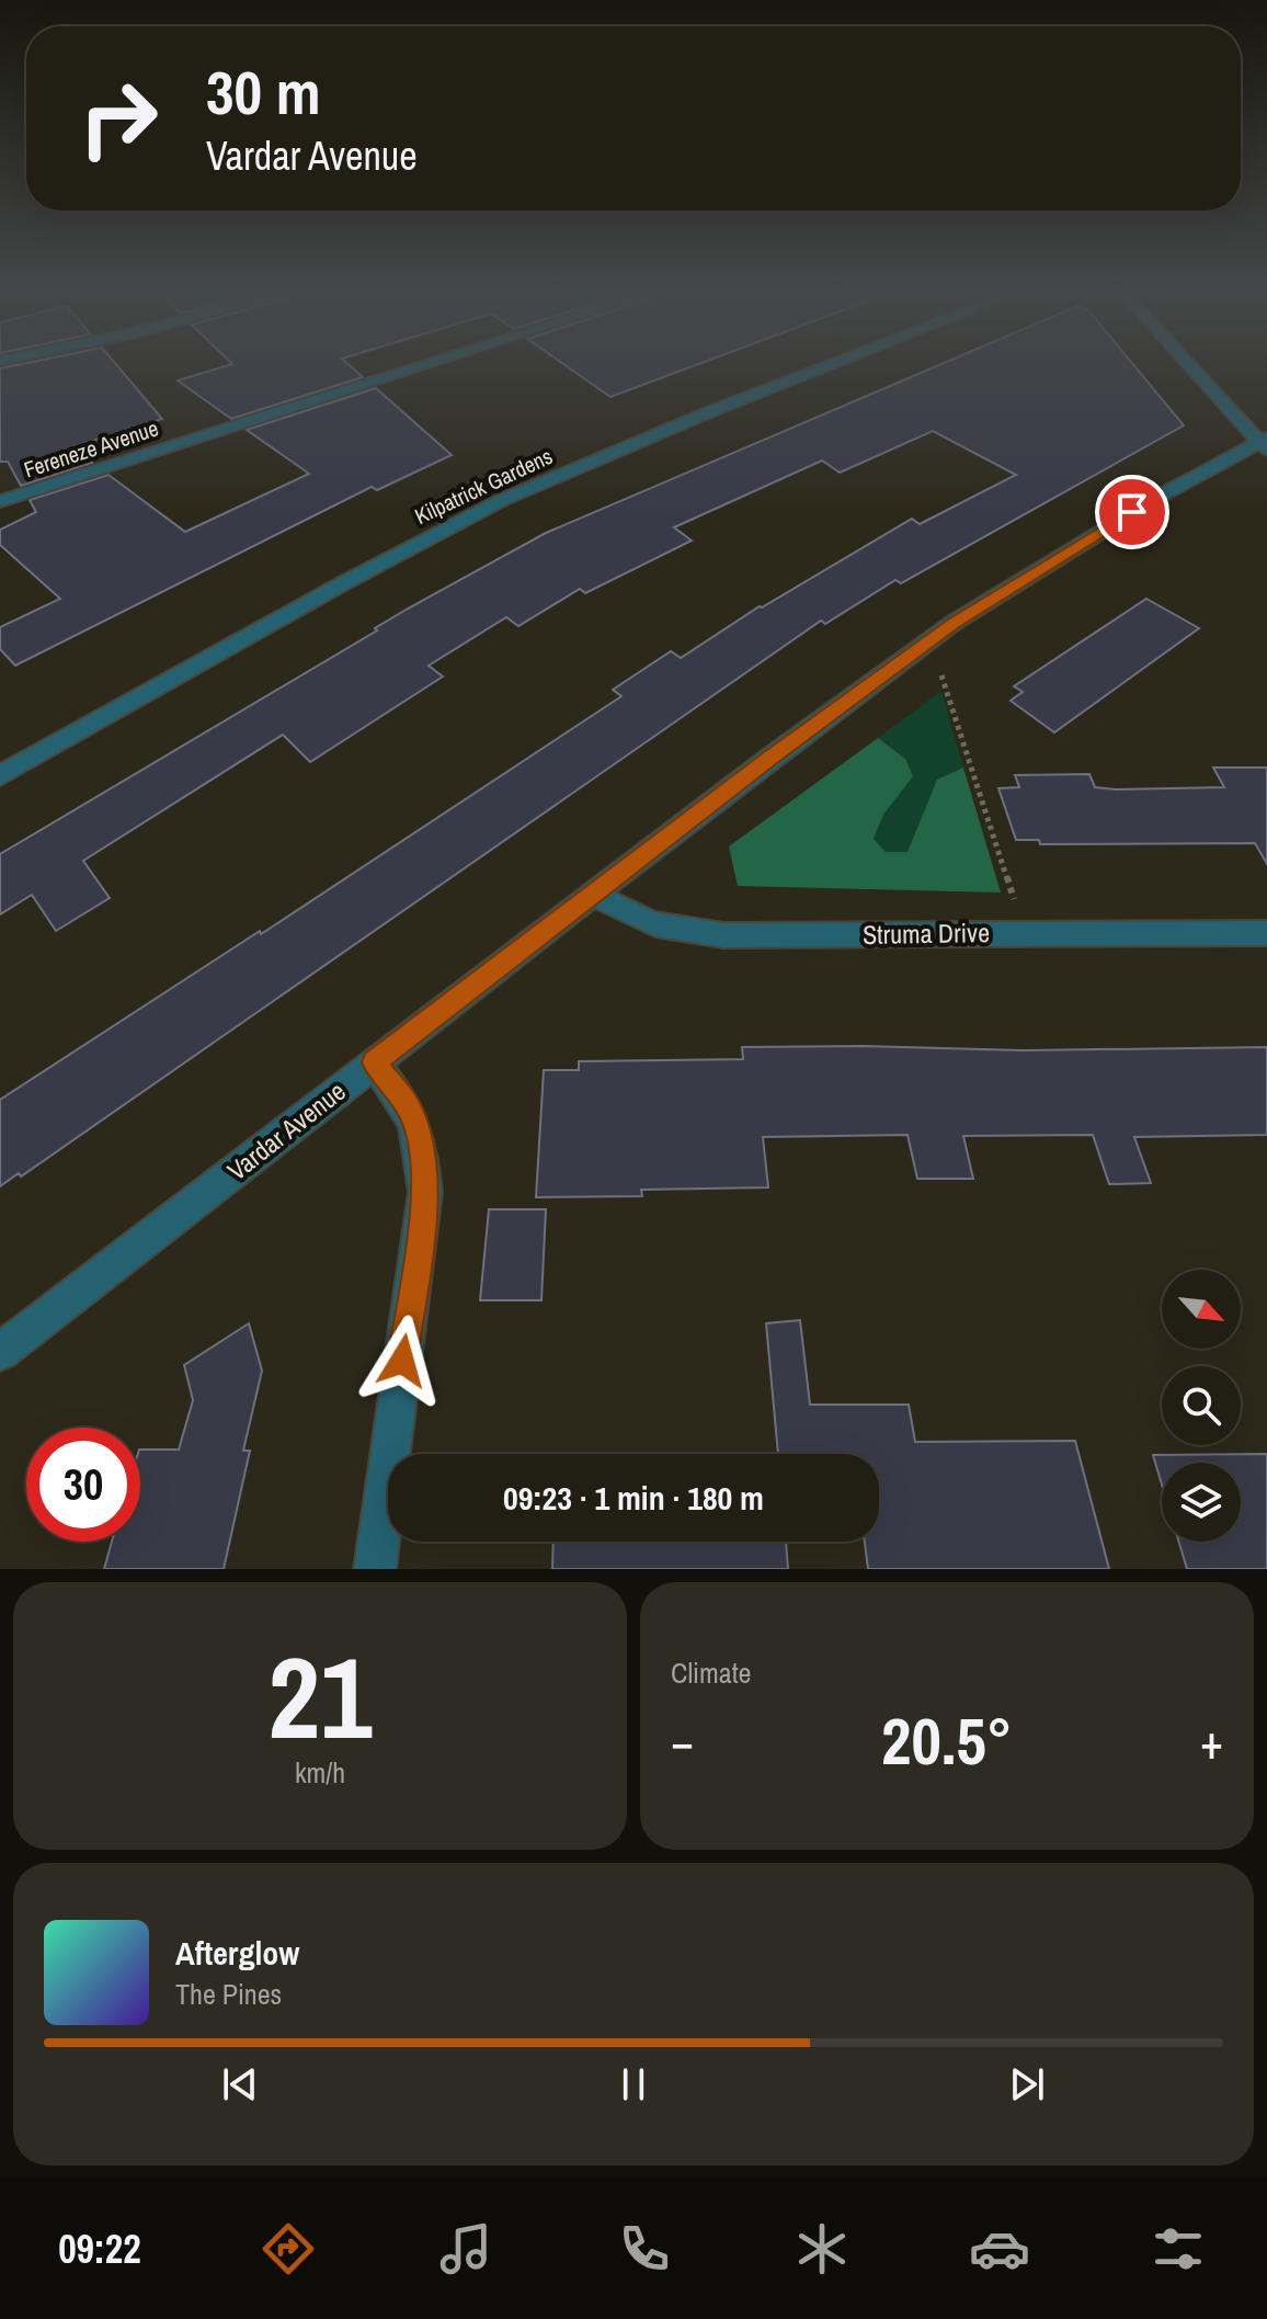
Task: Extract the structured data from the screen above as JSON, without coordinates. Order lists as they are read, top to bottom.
{
  "streets": {
    "street": [
      "Fereneze Avenue",
      "Kilpatrick Gardens",
      "Struma Drive",
      "Vardar Avenue"
    ]
  },
  "crossings": [
    ["Struma Drive", "Vardar Avenue"]
  ],
  "north": "bottom right",
  "page": {
    "turn": ["30 m", "Vardar Avenue"],
    "limit": "30",
    "trip": "09:23 · 1 min · 180 m",
    "tile": [
      ["21", "km/h"],
      "Climate"
    ],
    "heat": ["−", "20.5°", "+"],
    "song": ["Afterglow", "The Pines"],
    "tabs": "09:22"
  }
}
